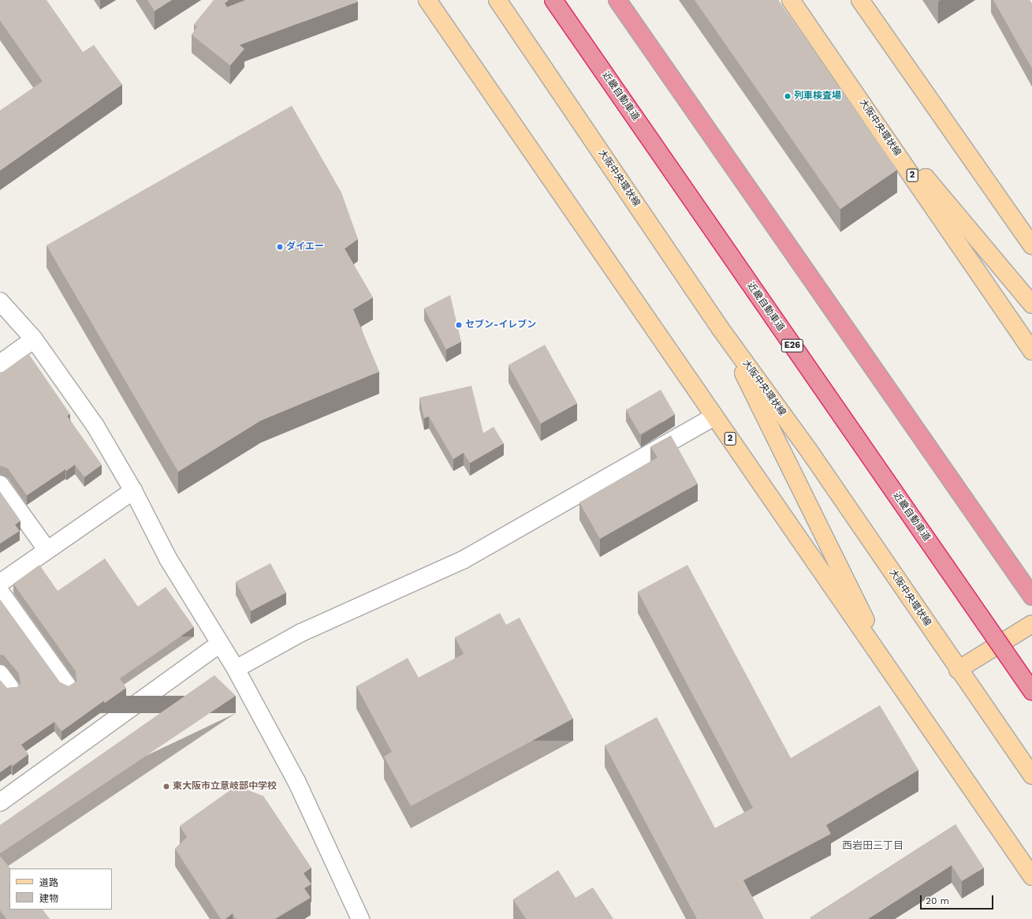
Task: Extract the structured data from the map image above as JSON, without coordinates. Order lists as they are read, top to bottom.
{
  "streets": {
    "highway": ["近畿自動車道", "E26"],
    "main road": ["大阪中央環状線", "2"]
  },
  "districts": ["西岩田三丁目"],
  "places": [
    "列車検査場",
    "ダイエー",
    "セブン-イレブン",
    "東大阪市立意岐部中学校"
  ],
  "legend": ["道路", "建物"],
  "scale_bar": "20 m"
}
